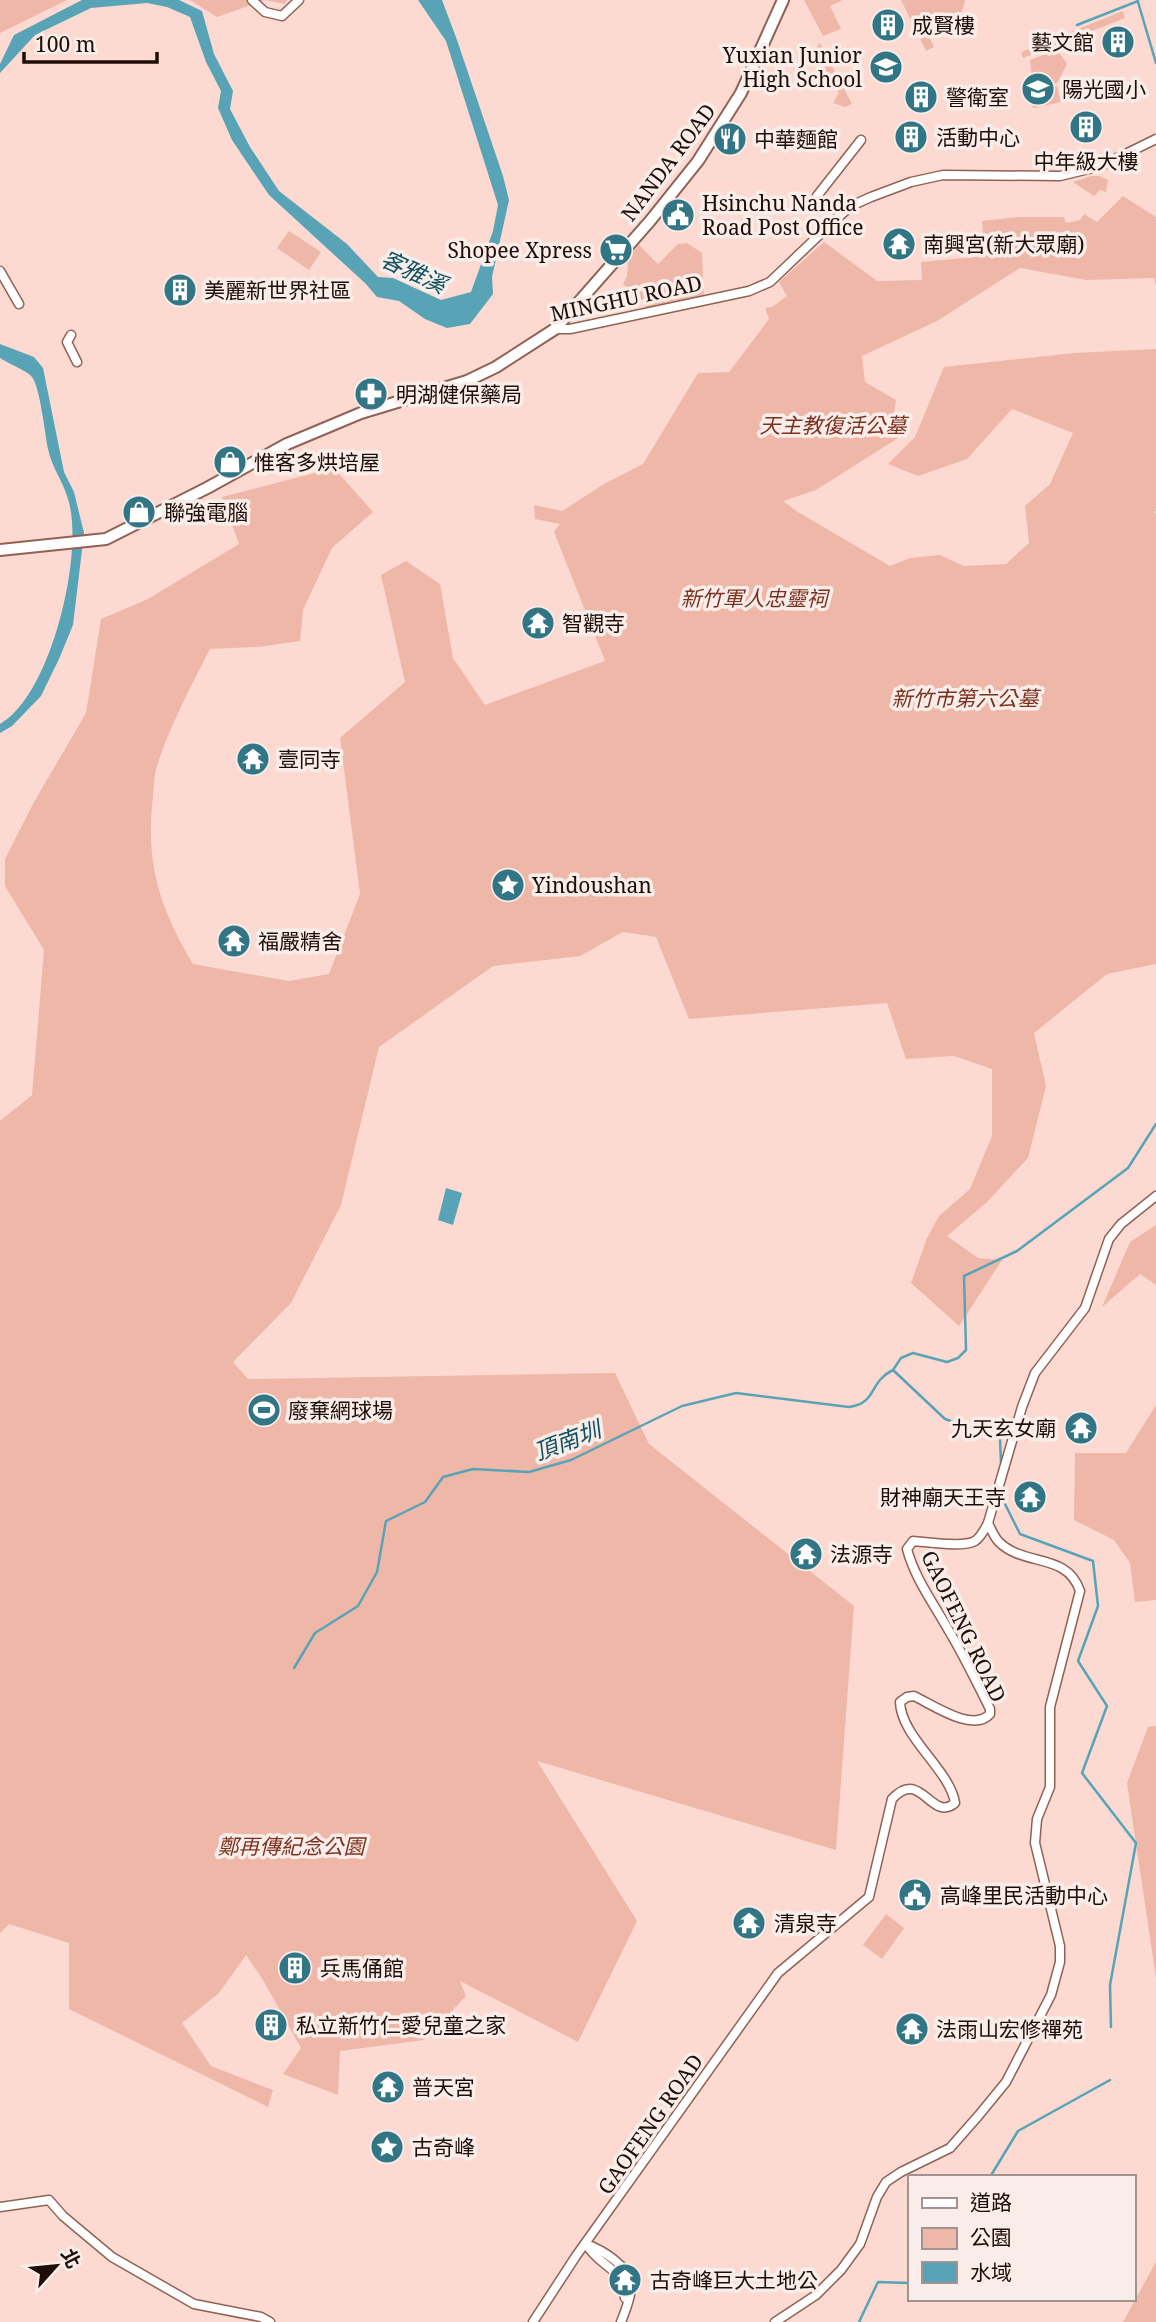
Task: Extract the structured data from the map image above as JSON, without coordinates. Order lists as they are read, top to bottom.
{
  "streets": {
    "main road": ["NANDA ROAD", "MINGHU ROAD"],
    "street": ["GAOFENG ROAD"]
  },
  "crossings": [
    ["NANDA ROAD", "MINGHU ROAD"]
  ],
  "water": ["客雅溪", "頂南圳"],
  "parks": [
    "天主教復活公墓",
    "新竹軍人忠靈祠",
    "新竹市第六公墓",
    "鄭再傳紀念公園"
  ],
  "places": {
    "building": [
      "成賢樓",
      "藝文館",
      "警衛室",
      "中年級大樓",
      "活動中心",
      "美麗新世界社區",
      "兵馬俑館",
      "私立新竹仁愛兒童之家"
    ],
    "school or university": ["Yuxian Junior High School", "陽光國小"],
    "restaurant": ["中華麵館"],
    "public building": ["Hsinchu Nanda Road Post Office", "高峰里民活動中心"],
    "temple": [
      "南興宮(新大眾廟)",
      "智觀寺",
      "壹同寺",
      "福嚴精舍",
      "九天玄女廟",
      "財神廟天王寺",
      "法源寺",
      "清泉寺",
      "法雨山宏修禪苑",
      "普天宮",
      "古奇峰巨大土地公"
    ],
    "supermarket": ["Shopee Xpress"],
    "pharmacy": ["明湖健保藥局"],
    "shop": ["惟客多烘培屋", "聯強電腦"],
    "place": ["Yindoushan", "古奇峰"],
    "sports": ["廢棄網球場"]
  },
  "legend": ["道路", "公園", "水域"],
  "scale_bar": "100 m",
  "north": "top right"
}
